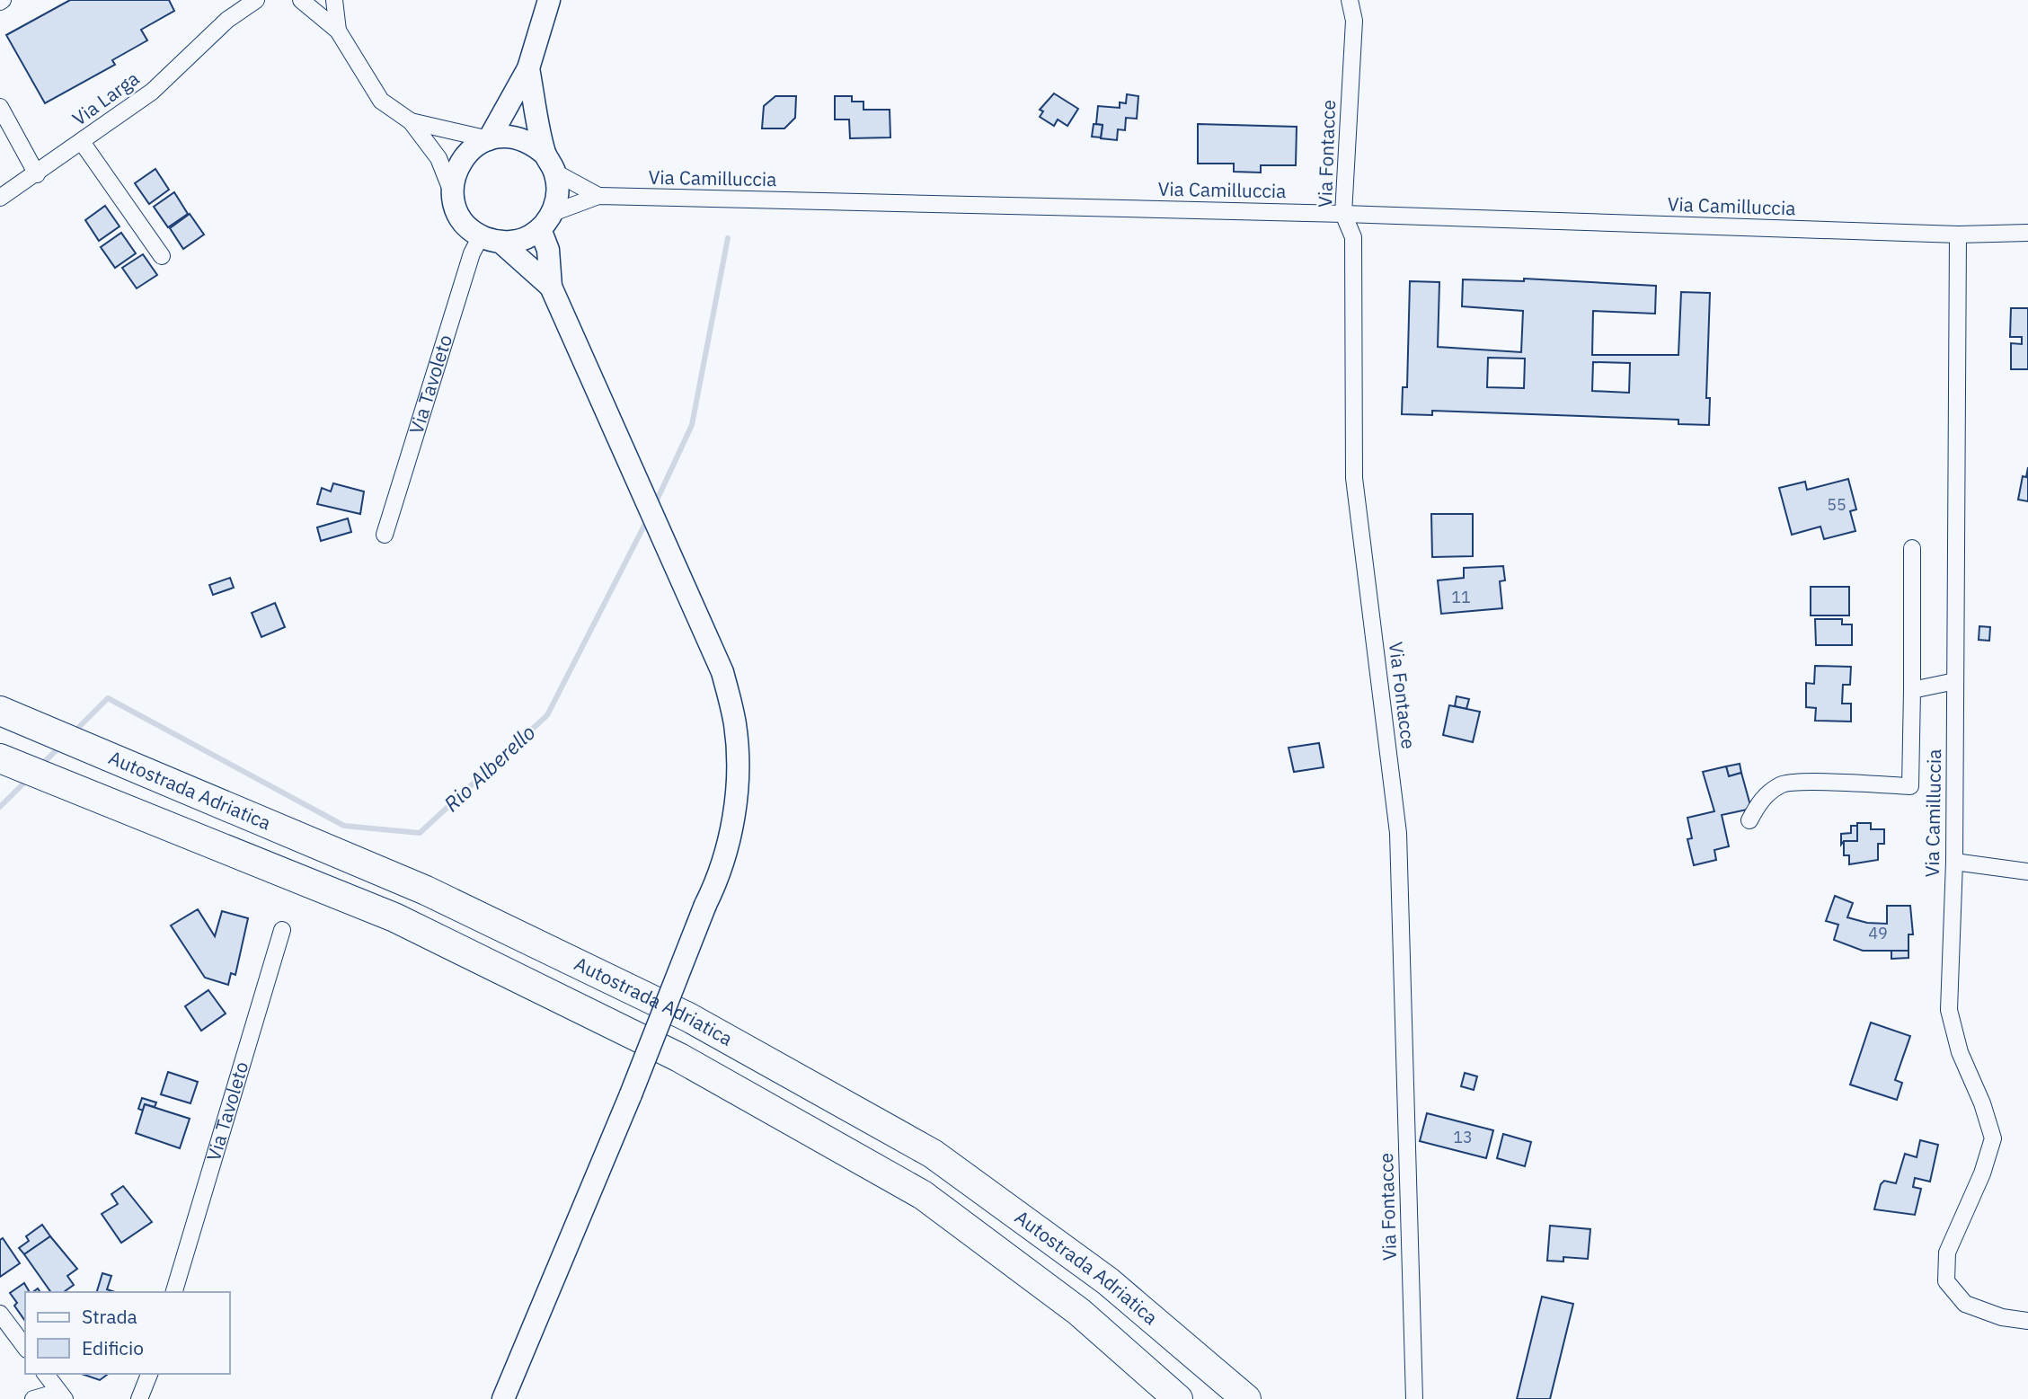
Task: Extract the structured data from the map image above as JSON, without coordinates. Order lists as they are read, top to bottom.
{
  "streets": {
    "highway": ["Autostrada Adriatica"],
    "street": [
      "Via Larga",
      "Via Fontacce",
      "Via Camilluccia",
      "Via Tavoleto"
    ]
  },
  "crossings": [
    ["Via Fontacce", "Via Camilluccia"],
    ["Via Camilluccia", "Via Tavoleto"]
  ],
  "water": ["Rio Alberello"],
  "house_numbers": [
    "55",
    "11",
    "49",
    "13"
  ],
  "legend": ["Strada", "Edificio"]
}
